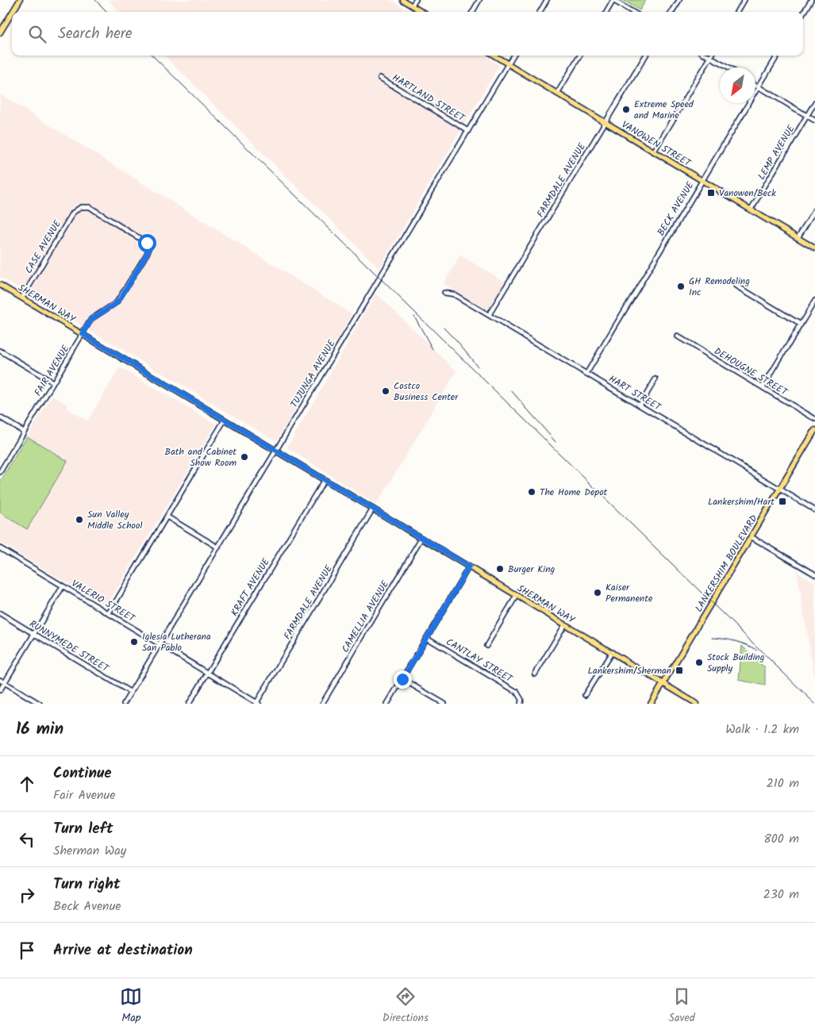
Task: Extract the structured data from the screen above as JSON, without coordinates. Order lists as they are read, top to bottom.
{
  "streets": {
    "main road": ["VANOWEN STREET", "SHERMAN WAY", "LANKERSHIM BOULEVARD"],
    "street": [
      "HARTLAND STREET",
      "LEMP AVENUE",
      "FARMDALE AVENUE",
      "BECK AVENUE",
      "CASE AVENUE",
      "FAIR AVENUE",
      "DEHOUGNE STREET",
      "TUJUNGA AVENUE",
      "HART STREET",
      "KRAFT AVENUE",
      "VALERIO STREET",
      "CAMELLIA AVENUE",
      "RUNNYMEDE STREET",
      "CANTLAY STREET"
    ]
  },
  "crossings": [
    ["HARTLAND STREET", "TUJUNGA AVENUE"],
    ["VANOWEN STREET", "LEMP AVENUE"],
    ["VANOWEN STREET", "FARMDALE AVENUE"],
    ["VANOWEN STREET", "BECK AVENUE"],
    ["VANOWEN STREET", "TUJUNGA AVENUE"],
    ["FARMDALE AVENUE", "SHERMAN WAY"],
    ["FARMDALE AVENUE", "HART STREET"],
    ["FARMDALE AVENUE", "VALERIO STREET"],
    ["BECK AVENUE", "HART STREET"],
    ["CASE AVENUE", "SHERMAN WAY"],
    ["CASE AVENUE", "FAIR AVENUE"],
    ["SHERMAN WAY", "FAIR AVENUE"],
    ["SHERMAN WAY", "TUJUNGA AVENUE"],
    ["SHERMAN WAY", "LANKERSHIM BOULEVARD"],
    ["SHERMAN WAY", "KRAFT AVENUE"],
    ["SHERMAN WAY", "CAMELLIA AVENUE"],
    ["TUJUNGA AVENUE", "VALERIO STREET"],
    ["TUJUNGA AVENUE", "RUNNYMEDE STREET"],
    ["HART STREET", "LANKERSHIM BOULEVARD"],
    ["KRAFT AVENUE", "VALERIO STREET"]
  ],
  "places": {
    "other": [
      "Extreme Speed and Marine",
      "GH Remodeling Inc",
      "Costco Business Center",
      "Bath and Cabinet Show Room",
      "The Home Depot",
      "Sun Valley Middle School",
      "Burger King",
      "Kaiser Permanente",
      "Iglesia Lutherana San Pablo",
      "Stock Building Supply"
    ],
    "transit": ["Vanowen/Beck", "Lankershim/Hart", "Lankershim/Sherman"]
  },
  "north": "bottom left",
  "page": {
    "search": "Search here",
    "heading": ["16 min", "Walk · 1.2 km"],
    "list": [
      ["Continue", "Fair Avenue", "210 m"],
      ["Turn left", "Sherman Way", "800 m"],
      ["Turn right", "Beck Avenue", "230 m"],
      "Arrive at destination"
    ],
    "nav": ["Map", "Directions", "Saved"]
  }
}
